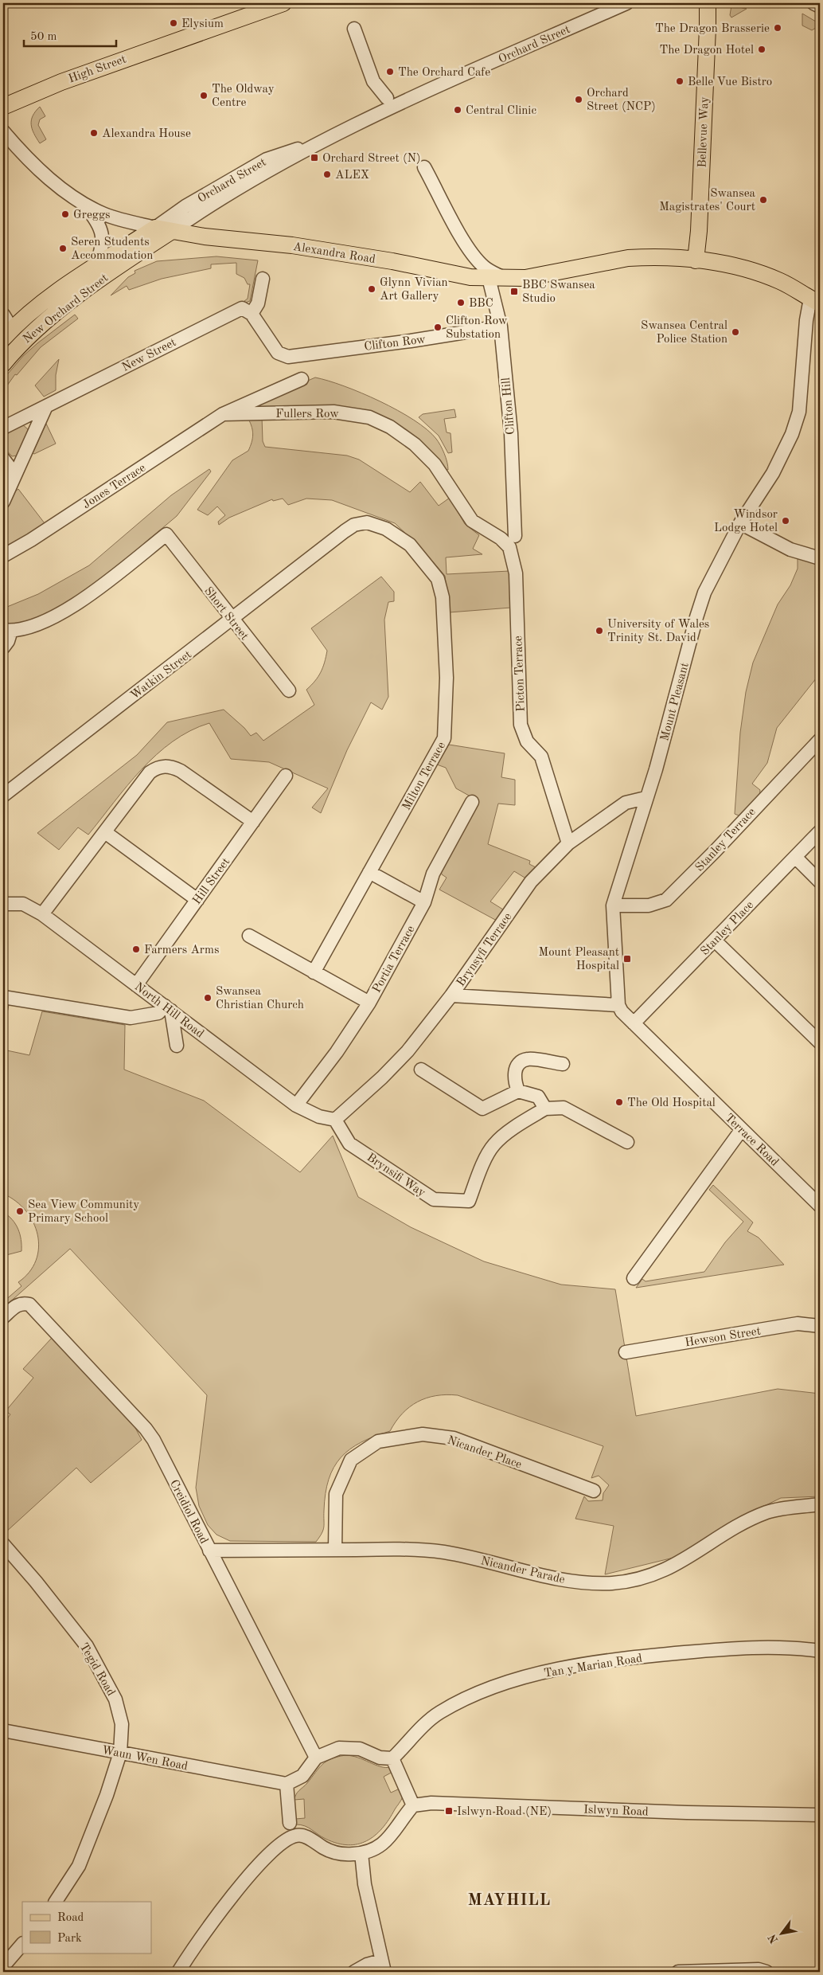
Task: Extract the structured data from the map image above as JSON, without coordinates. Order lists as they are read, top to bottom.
{
  "streets": {
    "main road": [
      "High Street",
      "Bellevue Way",
      "Alexandra Road",
      "New Orchard Street"
    ],
    "street": [
      "Orchard Street",
      "Clifton Row",
      "New Street",
      "Clifton Hill",
      "Fullers Row",
      "Jones Terrace",
      "Short Street",
      "Picton Terrace",
      "Watkin Street",
      "Mount Pleasant",
      "Milton Terrace",
      "Stanley Terrace",
      "Hill Street",
      "Stanley Place",
      "Brynsyfi Terrace",
      "Portia Terrace",
      "North Hill Road",
      "Terrace Road",
      "Brynsifi Way",
      "Hewson Street",
      "Nicander Place",
      "Creidiol Road",
      "Nicander Parade",
      "Tan y Marian Road",
      "Tegid Road",
      "Waun Wen Road",
      "Islwyn Road"
    ]
  },
  "crossings": [
    ["Orchard Street", "Alexandra Road"],
    ["Orchard Street", "New Orchard Street"],
    ["Bellevue Way", "Alexandra Road"],
    ["Alexandra Road", "New Orchard Street"],
    ["Alexandra Road", "Clifton Hill"],
    ["Alexandra Road", "Mount Pleasant"],
    ["Clifton Row", "New Street"],
    ["Clifton Row", "Clifton Hill"],
    ["Fullers Row", "Jones Terrace"],
    ["Fullers Row", "Picton Terrace"],
    ["Short Street", "Watkin Street"],
    ["Picton Terrace", "Brynsyfi Terrace"],
    ["Watkin Street", "Milton Terrace"],
    ["Mount Pleasant", "Stanley Terrace"],
    ["Mount Pleasant", "Brynsyfi Terrace"],
    ["Mount Pleasant", "Terrace Road"],
    ["Hill Street", "North Hill Road"],
    ["Stanley Place", "Terrace Road"],
    ["Brynsyfi Terrace", "North Hill Road"],
    ["Brynsyfi Terrace", "Brynsifi Way"],
    ["Portia Terrace", "North Hill Road"],
    ["North Hill Road", "Brynsifi Way"],
    ["Nicander Place", "Nicander Parade"],
    ["Creidiol Road", "Nicander Parade"],
    ["Tegid Road", "Waun Wen Road"]
  ],
  "districts": ["MAYHILL"],
  "places": {
    "other": [
      "Elysium",
      "The Dragon Brasserie",
      "The Dragon Hotel",
      "The Orchard Cafe",
      "Belle Vue Bistro",
      "The Oldway Centre",
      "Orchard Street (NCP)",
      "Central Clinic",
      "Alexandra House",
      "ALEX",
      "Swansea Magistrates' Court",
      "Greggs",
      "Seren Students Accommodation",
      "Glynn Vivian Art Gallery",
      "BBC",
      "Clifton Row Substation",
      "Swansea Central Police Station",
      "Windsor Lodge Hotel",
      "University of Wales Trinity St. David",
      "Farmers Arms",
      "Swansea Christian Church",
      "The Old Hospital",
      "Sea View Community Primary School"
    ],
    "transit": [
      "Orchard Street (N)",
      "BBC Swansea Studio",
      "Mount Pleasant Hospital",
      "Islwyn Road (NE)"
    ]
  },
  "legend": ["Road", "Park"],
  "scale_bar": "50 m",
  "north": "bottom left"
}
